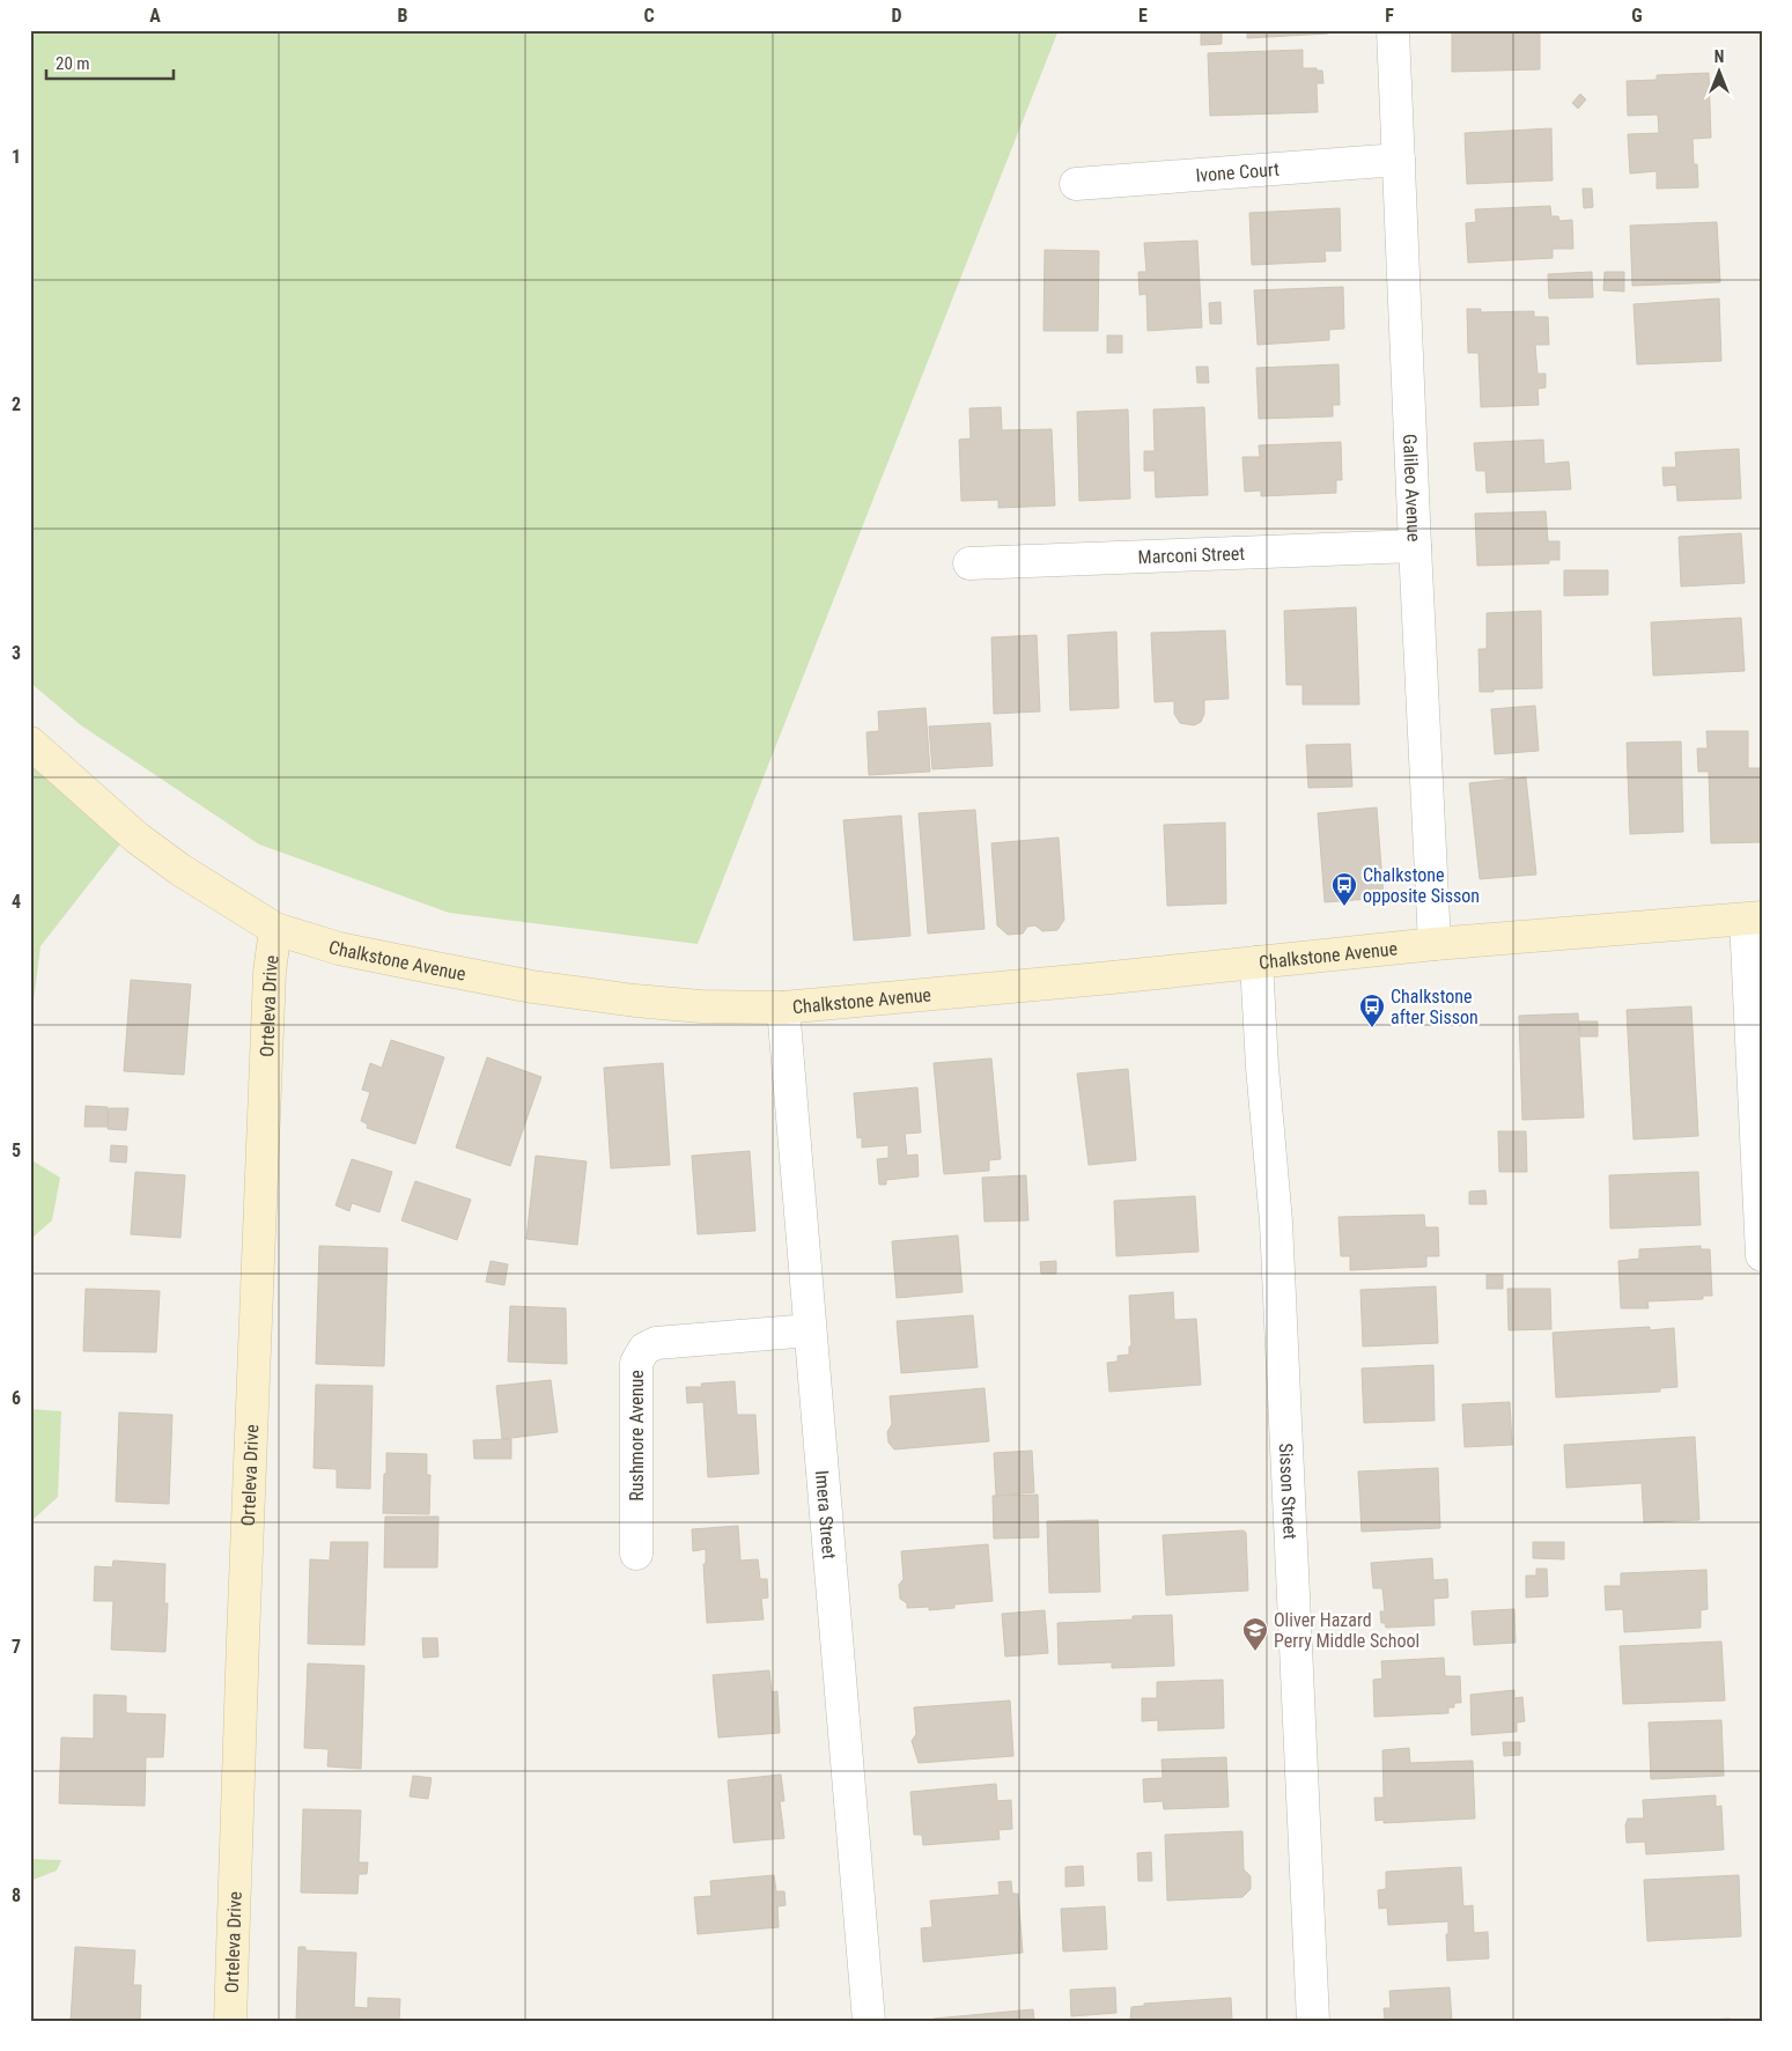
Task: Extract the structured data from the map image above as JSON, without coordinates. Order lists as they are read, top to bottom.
{
  "streets": {
    "main road": ["Chalkstone Avenue", "Orteleva Drive"],
    "street": [
      "Ivone Court",
      "Galileo Avenue",
      "Marconi Street",
      "Rushmore Avenue",
      "Sisson Street",
      "Imera Street"
    ]
  },
  "crossings": [
    ["Ivone Court", "Galileo Avenue"],
    ["Galileo Avenue", "Marconi Street"],
    ["Galileo Avenue", "Chalkstone Avenue"],
    ["Chalkstone Avenue", "Orteleva Drive"],
    ["Chalkstone Avenue", "Sisson Street"],
    ["Chalkstone Avenue", "Imera Street"],
    ["Rushmore Avenue", "Imera Street"]
  ],
  "places": {
    "bus stop": ["Chalkstone opposite Sisson", "Chalkstone after Sisson"],
    "school or university": ["Oliver Hazard Perry Middle School"]
  },
  "scale_bar": "20 m",
  "north": "top",
  "grid": {
    "columns": [
      "A",
      "B",
      "C",
      "D",
      "E",
      "F",
      "G"
    ],
    "rows": [
      "1",
      "2",
      "3",
      "4",
      "5",
      "6",
      "7",
      "8"
    ]
  }
}
